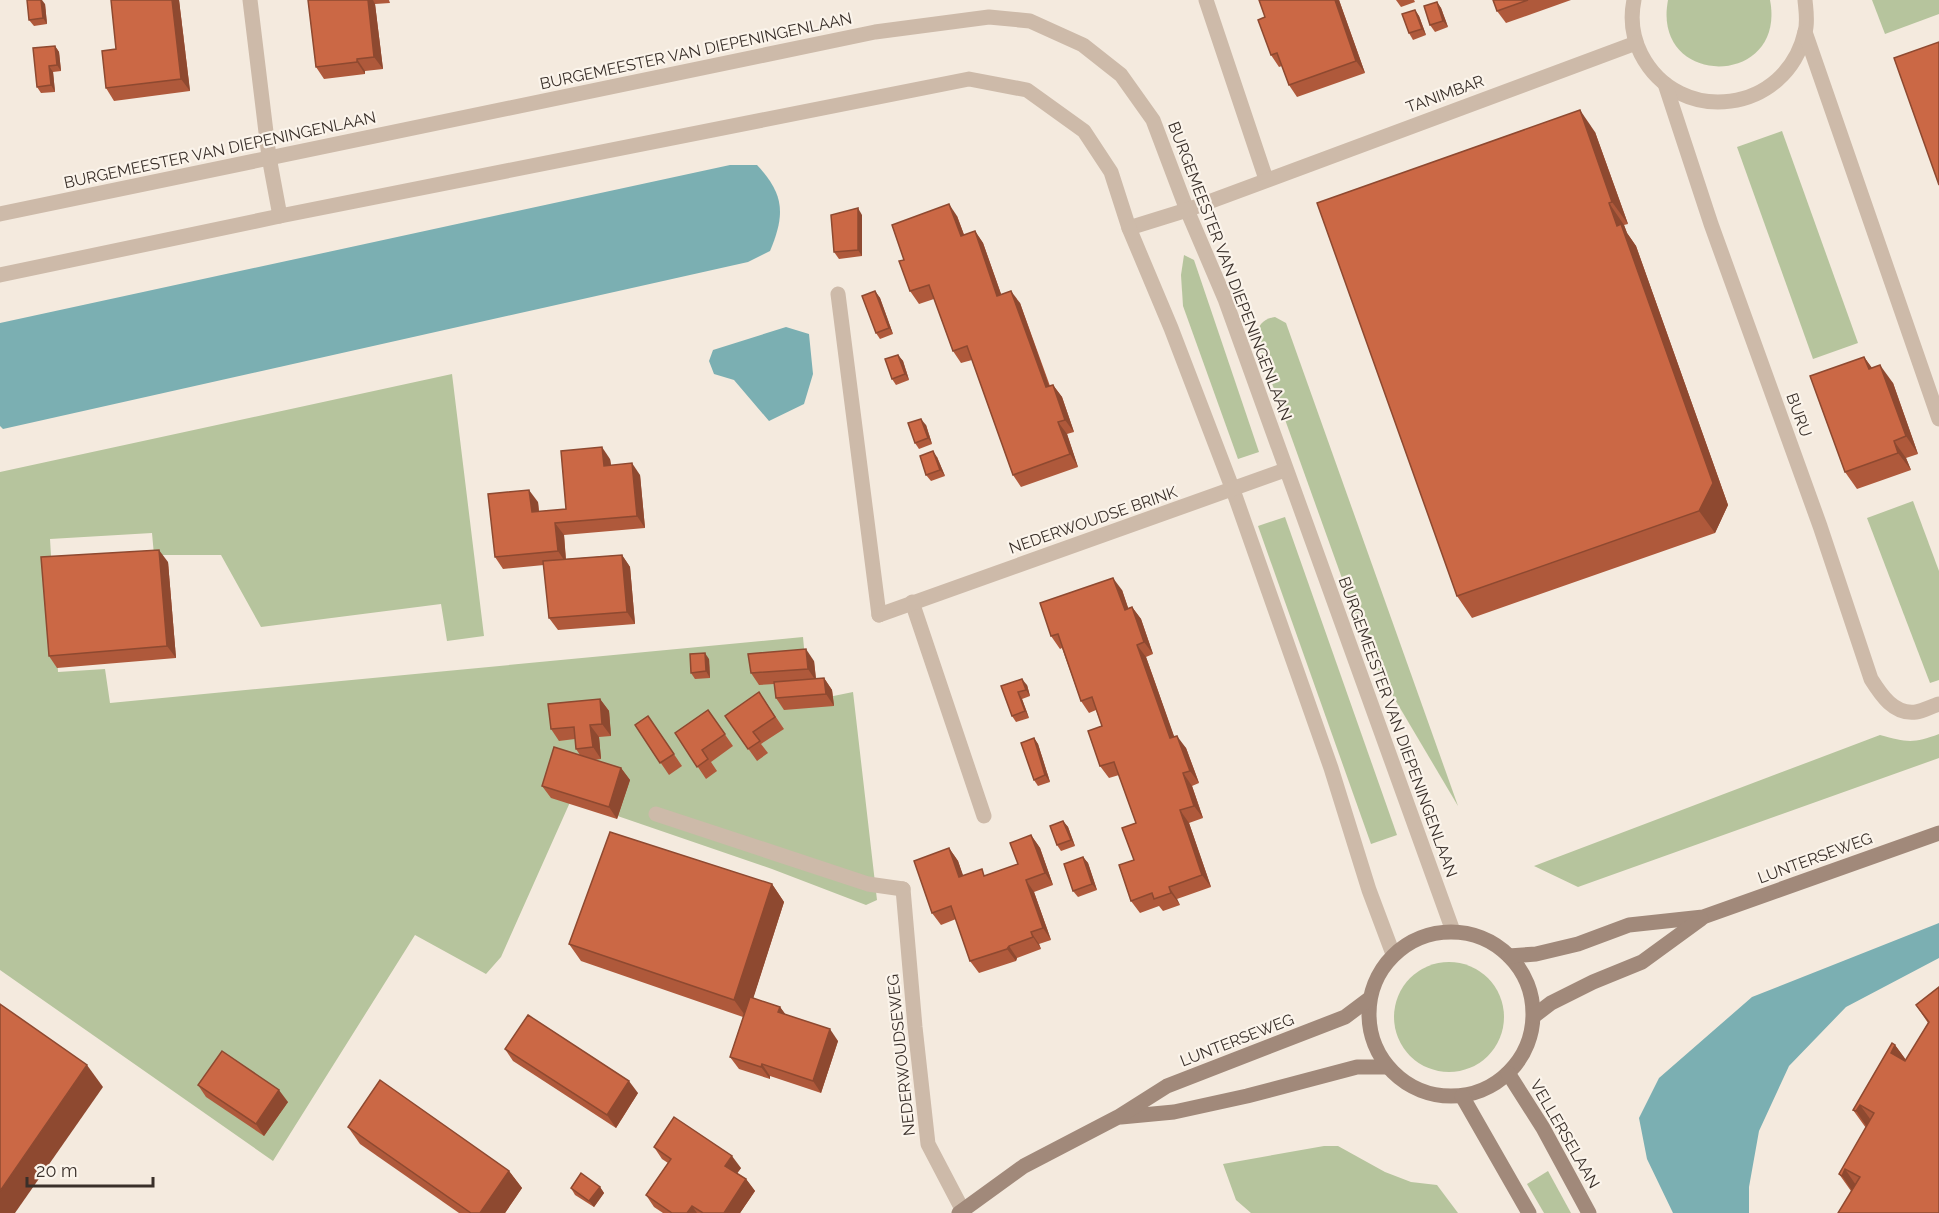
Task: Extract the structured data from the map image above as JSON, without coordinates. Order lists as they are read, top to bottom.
{
  "streets": {
    "main road": ["LUNTERSEWEG", "VELLERSELAAN"],
    "street": [
      "BURGEMEESTER VAN DIEPENINGENLAAN",
      "TANIMBAR",
      "BURU",
      "NEDERWOUDSE BRINK",
      "NEDERWOUDSEWEG"
    ]
  },
  "crossings": [
    ["BURGEMEESTER VAN DIEPENINGENLAAN", "TANIMBAR"],
    ["BURGEMEESTER VAN DIEPENINGENLAAN", "NEDERWOUDSE BRINK"],
    ["BURGEMEESTER VAN DIEPENINGENLAAN", "LUNTERSEWEG"],
    ["BURGEMEESTER VAN DIEPENINGENLAAN", "VELLERSELAAN"],
    ["LUNTERSEWEG", "NEDERWOUDSEWEG"],
    ["LUNTERSEWEG", "VELLERSELAAN"]
  ],
  "scale_bar": "20 m"
}
